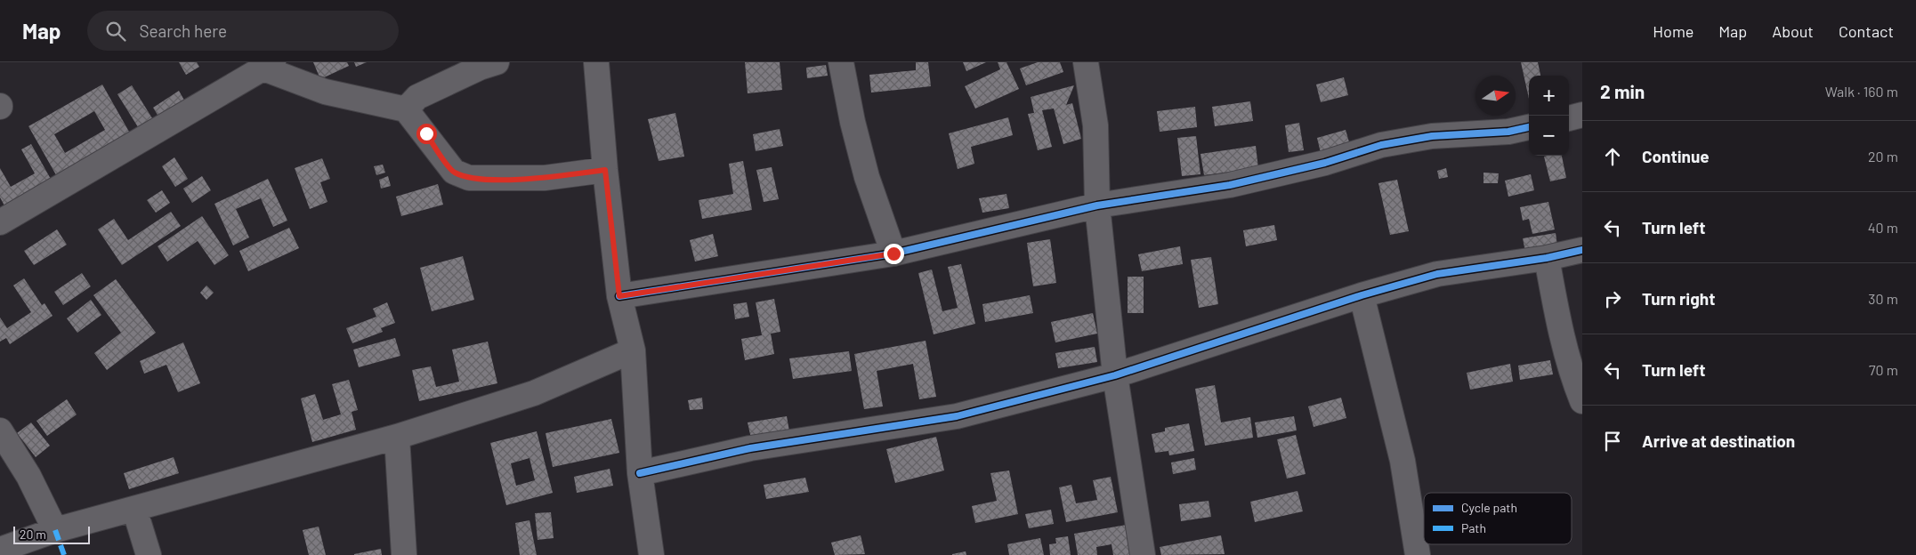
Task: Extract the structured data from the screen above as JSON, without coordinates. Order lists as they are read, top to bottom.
{
  "legend": ["Cycle path", "Path"],
  "scale_bar": "20 m",
  "north": "right",
  "page": {
    "header": "Map",
    "search": "Search here",
    "nav": [
      "Home",
      "Map",
      "About",
      "Contact"
    ],
    "heading": ["2 min", "Walk · 160 m"],
    "map_buttons": ["+", "−"],
    "list": [
      ["Continue", "20 m"],
      ["Turn left", "40 m"],
      ["Turn right", "30 m"],
      ["Turn left", "70 m"],
      "Arrive at destination"
    ],
    "scale": "20 m"
  }
}
